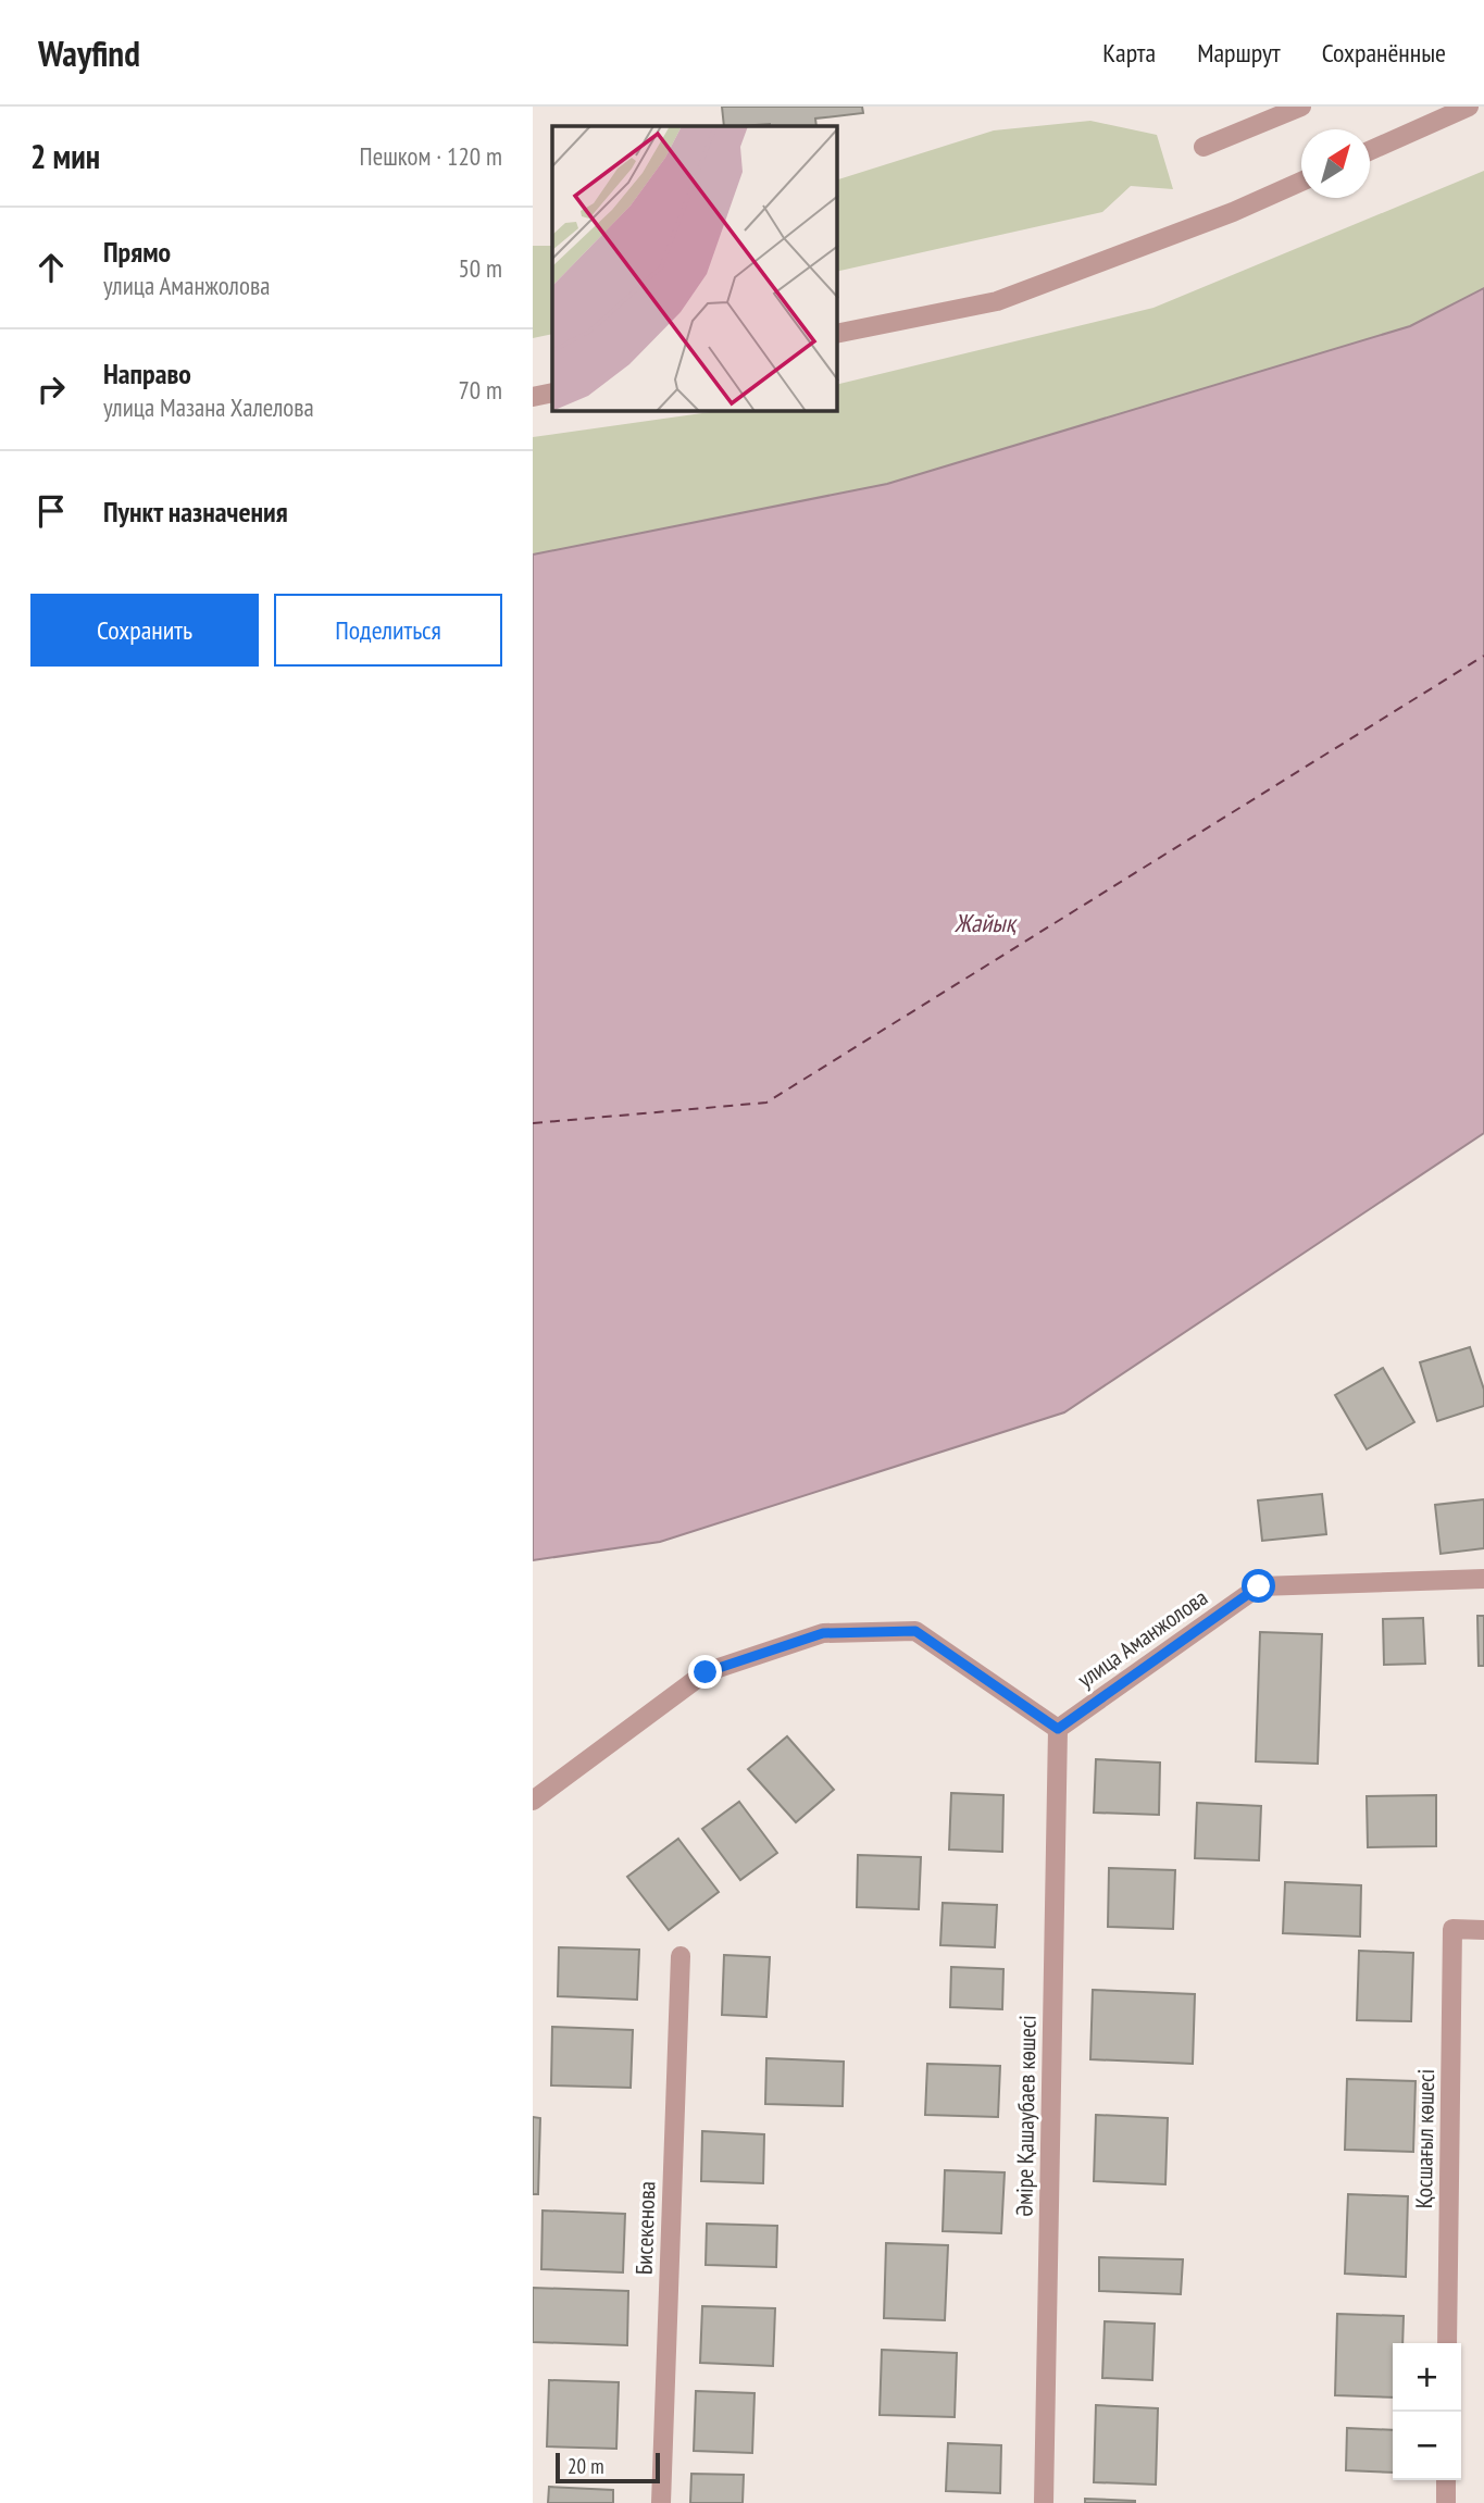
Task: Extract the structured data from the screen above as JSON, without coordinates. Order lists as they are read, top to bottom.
{
  "streets": {
    "street": [
      "улица Аманжолова",
      "Әміре Қашаубаев көшесі",
      "Қосшағыл көшесі",
      "Бисекенова"
    ]
  },
  "crossings": [
    ["улица Аманжолова", "Әміре Қашаубаев көшесі"]
  ],
  "water": ["Жайық"],
  "scale_bar": "20 m",
  "north": "top right",
  "page": {
    "header": "Wayfind",
    "nav": ["Карта", "Маршрут", "Сохранённые"],
    "heading": ["2 мин", "Пешком · 120 m"],
    "list": [
      ["Прямо", "улица Аманжолова", "50 m"],
      ["Направо", "улица Мазана Халелова", "70 m"],
      "Пункт назначения"
    ],
    "buttons": ["Сохранить", "Поделиться"],
    "map_buttons": ["+", "−"],
    "scale": "20 m"
  }
}
